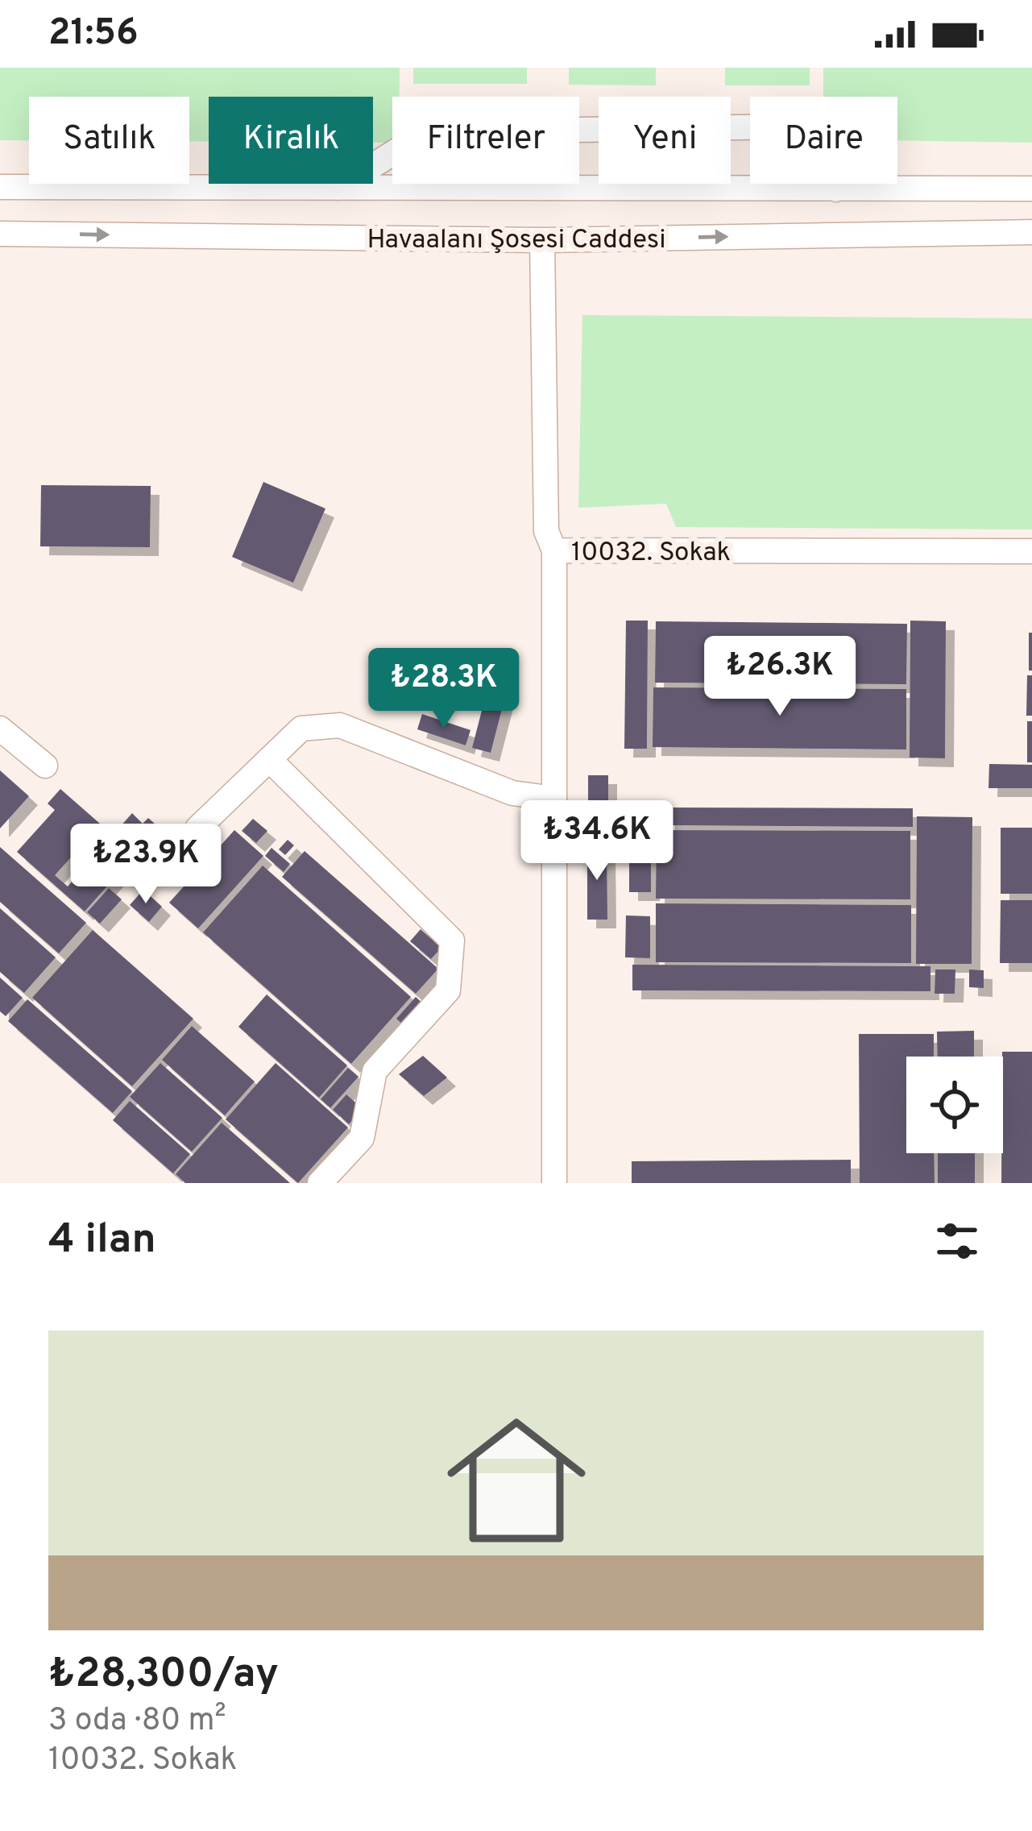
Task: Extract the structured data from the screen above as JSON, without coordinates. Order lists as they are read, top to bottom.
{
  "streets": {
    "street": ["Havaalanı Şosesi Caddesi", "10032. Sokak"]
  },
  "page": {
    "status": "21:56",
    "chip": [
      "Satılık",
      "Kiralık",
      "Filtreler",
      "Yeni",
      "Daire"
    ],
    "price": [
      "₺26.3K",
      "₺28.3K",
      "₺34.6K",
      "₺23.9K"
    ],
    "heading": "4 ilan",
    "list": [
      {
        "name": "₺28,300/ay",
        "note": "3 oda · 80 m² · 10032. Sokak"
      }
    ]
  }
}
